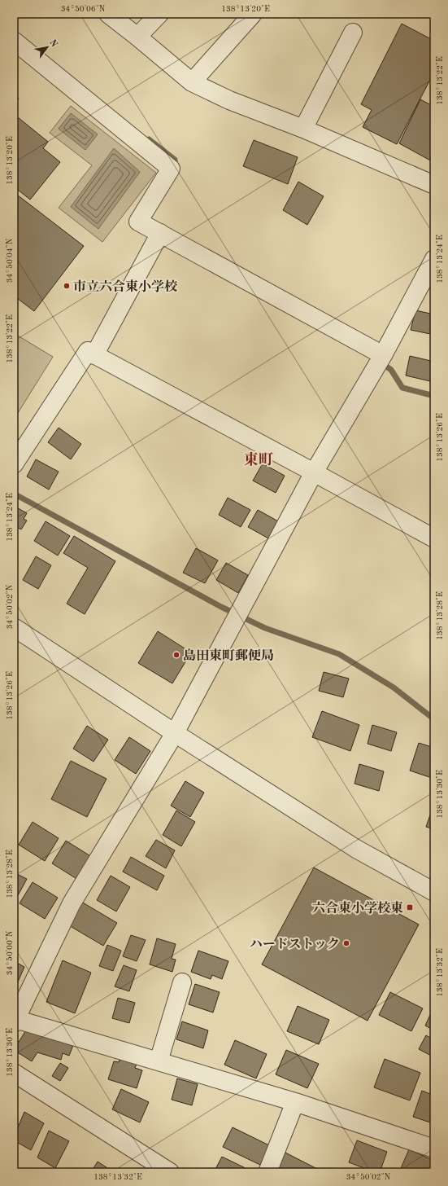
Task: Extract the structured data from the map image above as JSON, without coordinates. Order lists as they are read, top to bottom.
{
  "districts": ["東町"],
  "places": {
    "other": ["市立六合東小学校", "島田東町郵便局", "ハードストック"],
    "transit": ["六合東小学校東"]
  },
  "north": "top right",
  "coordinates": [
    "34°50'06\"N",
    "138°13'20\"E",
    "138°13'22\"E",
    "138°13'24\"E",
    "34°50'04\"N",
    "138°13'26\"E",
    "34°50'02\"N",
    "138°13'28\"E",
    "138°13'30\"E",
    "34°50'00\"N",
    "138°13'32\"E"
  ]
}
